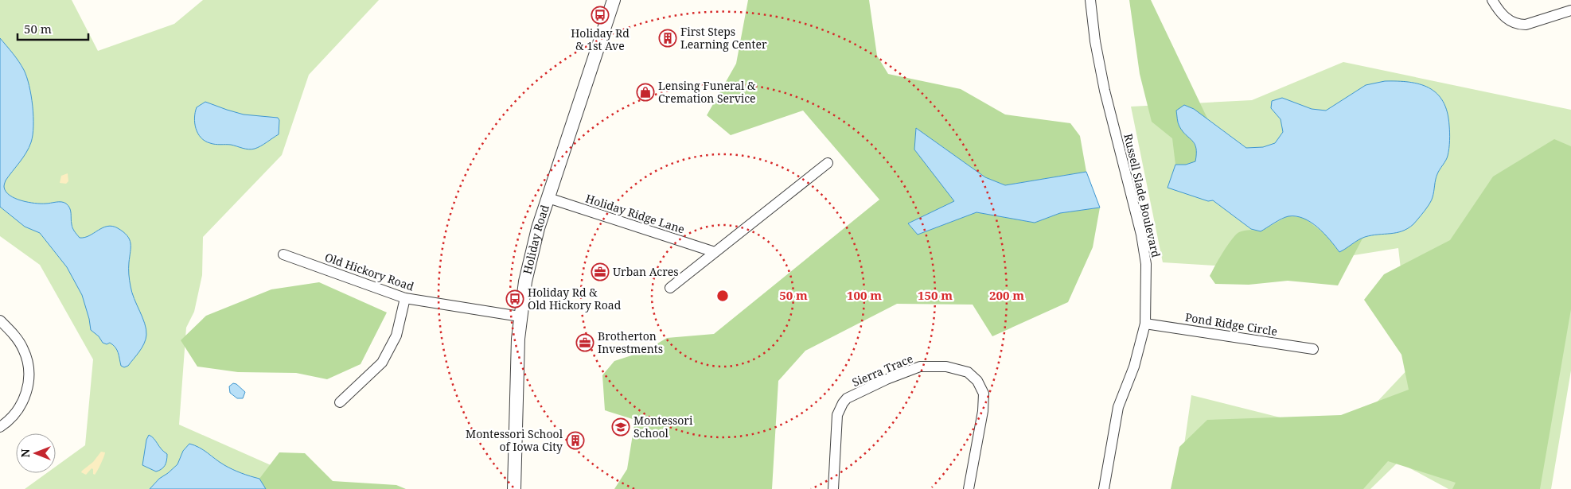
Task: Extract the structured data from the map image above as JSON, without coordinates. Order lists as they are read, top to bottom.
{
  "streets": {
    "street": [
      "Russell Slade Boulevard",
      "Holiday Ridge Lane",
      "Holiday Road",
      "Old Hickory Road",
      "Pond Ridge Circle",
      "Sierra Trace"
    ]
  },
  "crossings": [
    ["Russell Slade Boulevard", "Pond Ridge Circle"],
    ["Holiday Ridge Lane", "Holiday Road"],
    ["Holiday Road", "Old Hickory Road"]
  ],
  "places": {
    "bus stop": ["Holiday Rd & 1st Ave", "Holiday Rd & Old Hickory Road"],
    "building": ["First Steps Learning Center", "Montessori School of Iowa City"],
    "shop": ["Lensing Funeral & Cremation Service"],
    "office": ["Urban Acres", "Brotherton Investments"],
    "school or university": ["Montessori School"]
  },
  "scale_bar": "50 m",
  "north": "left",
  "rings": [
    "50 m",
    "100 m",
    "150 m",
    "200 m"
  ]
}
